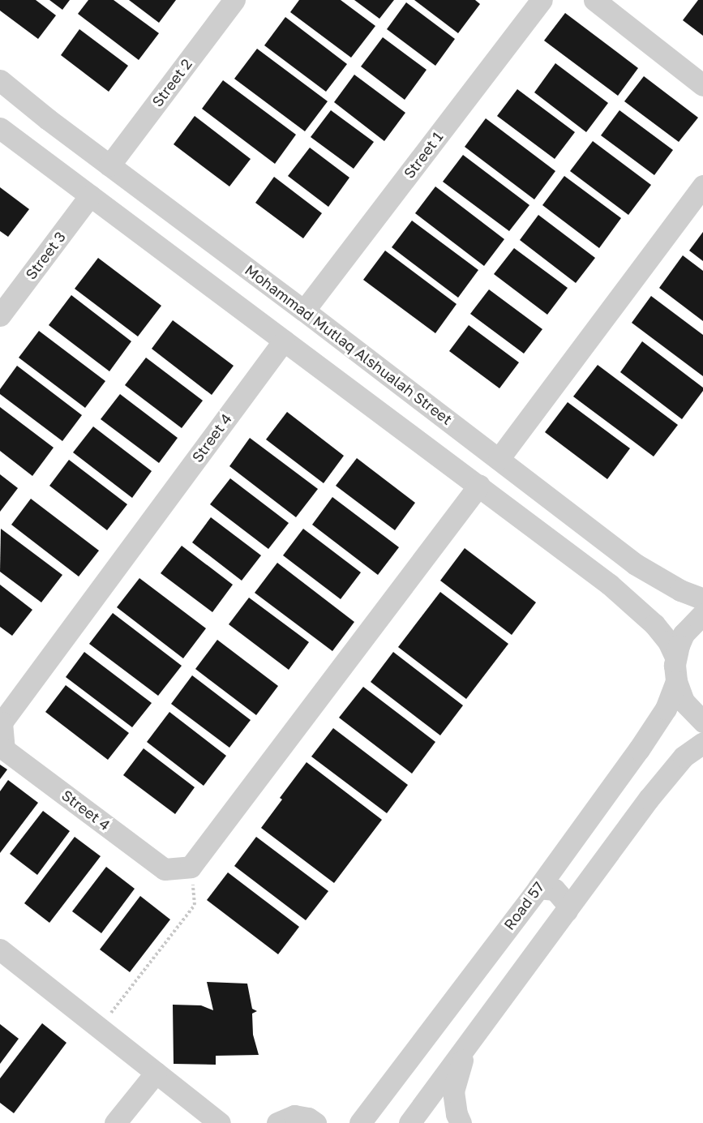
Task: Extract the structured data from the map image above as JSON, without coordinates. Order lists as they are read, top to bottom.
{
  "streets": {
    "street": [
      "Street 2",
      "Street 1",
      "Street 3",
      "Mohammad Mutlaq Alshualah Street",
      "Street 4",
      "Road 57"
    ]
  },
  "crossings": [
    ["Street 2", "Mohammad Mutlaq Alshualah Street"],
    ["Street 1", "Mohammad Mutlaq Alshualah Street"]
  ]
}
